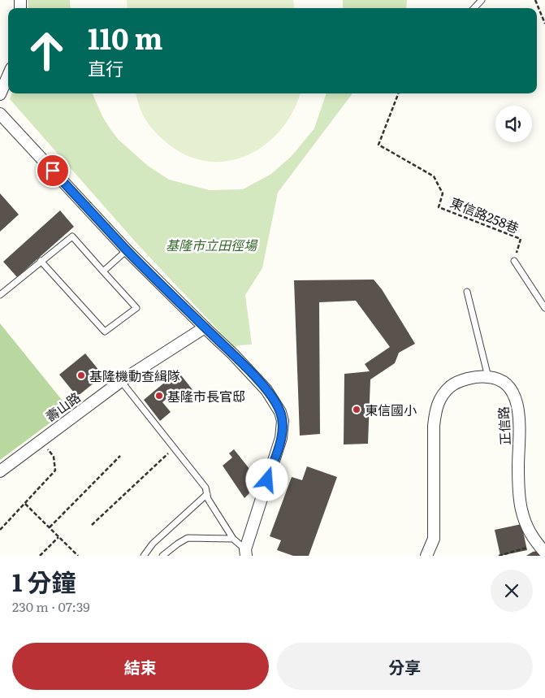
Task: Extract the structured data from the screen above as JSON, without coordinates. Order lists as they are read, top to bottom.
{
  "streets": {
    "street": ["壽山路", "正信路"],
    "path": ["東信路258巷"]
  },
  "parks": ["基隆市立田徑場"],
  "places": ["基隆機動查緝隊", "基隆市長官邸", "東信國小"],
  "page": {
    "turn": ["110 m", "直行"],
    "heading": ["1 分鐘", "230 m · 07:39"],
    "buttons": ["結束", "分享"]
  }
}
